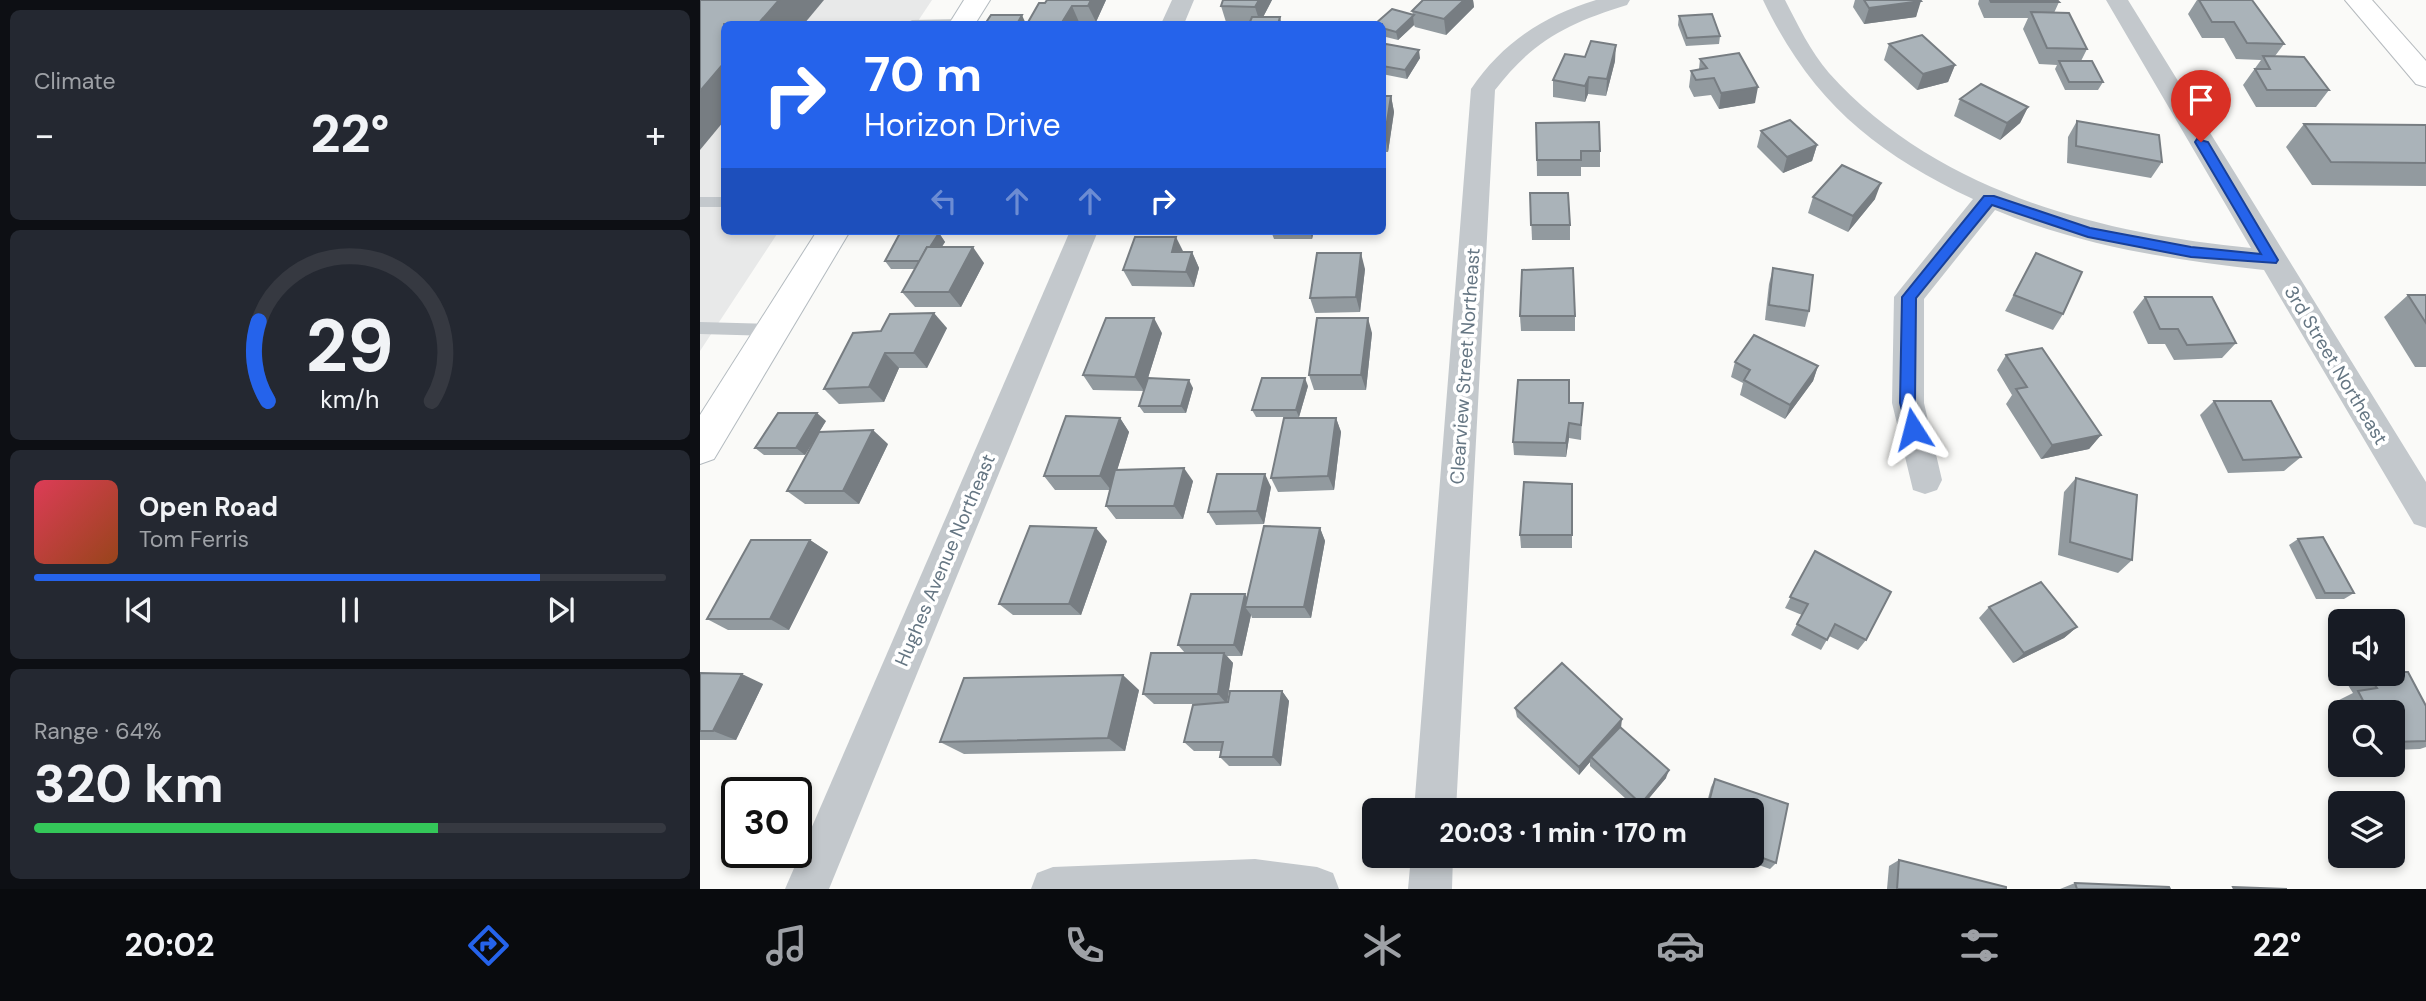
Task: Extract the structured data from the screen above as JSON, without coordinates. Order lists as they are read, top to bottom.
{
  "streets": {
    "street": ["3rd Street Northeast", "Clearview Street Northeast", "Hughes Avenue Northeast"]
  },
  "page": {
    "tile": [
      "Climate",
      ["Range · 64%", "320 km"]
    ],
    "turn": ["70 m", "Horizon Drive"],
    "heat": ["−", "22°", "+"],
    "song": ["Open Road", "Tom Ferris"],
    "limit": "30",
    "trip": "20:03 · 1 min · 170 m",
    "tabs": ["20:02", "22°"],
    "gauge": ["29", "km/h"]
  }
}
